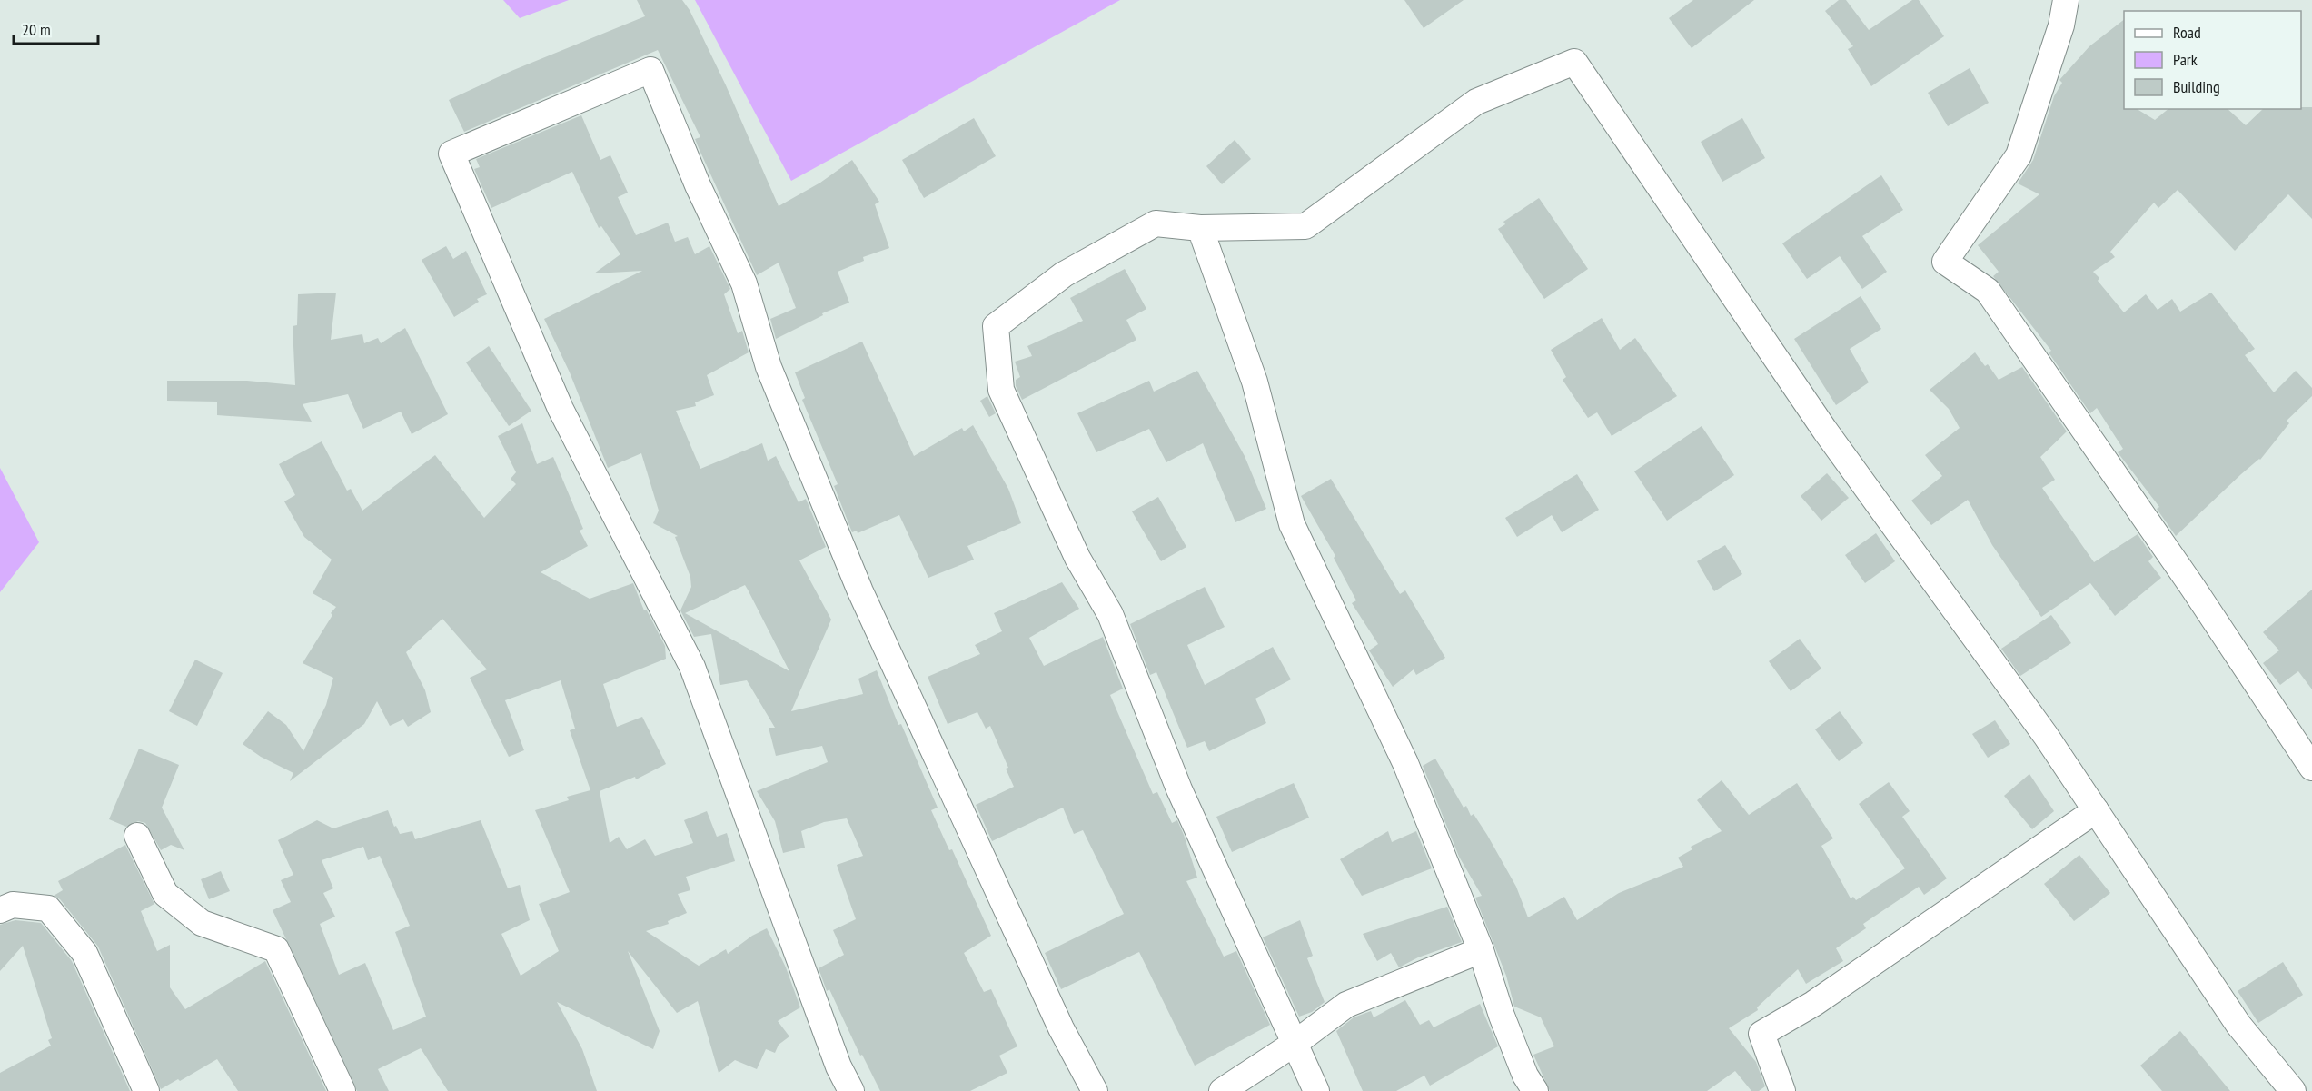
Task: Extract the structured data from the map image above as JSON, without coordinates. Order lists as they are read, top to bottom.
{
  "legend": ["Road", "Park", "Building"],
  "scale_bar": "20 m"
}
